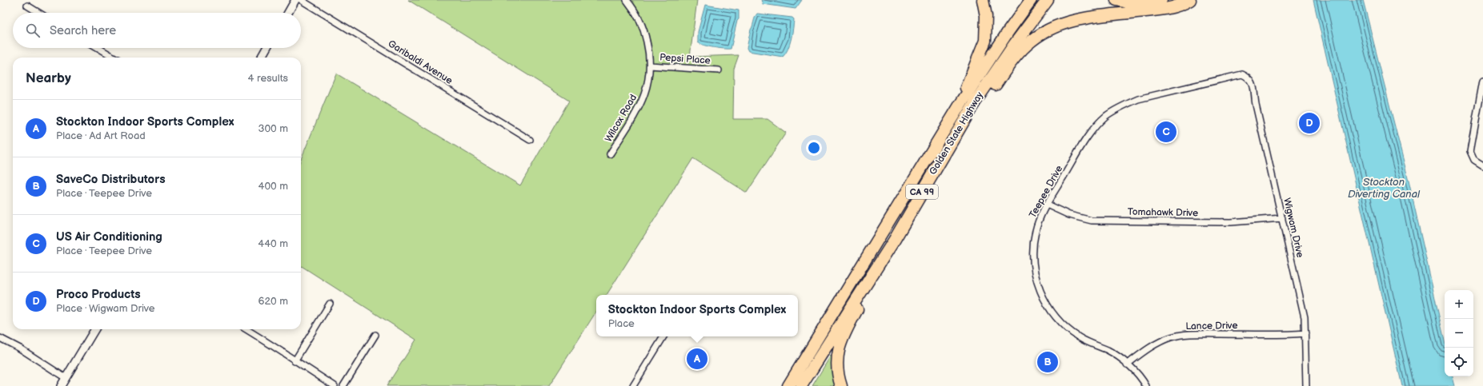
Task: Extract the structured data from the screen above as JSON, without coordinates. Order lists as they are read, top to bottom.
{
  "streets": {
    "highway": ["Golden State Highway", "CA 99"],
    "street": [
      "Pepsi Place",
      "Garibaldi Avenue",
      "Wilcox Road",
      "Teepee Drive",
      "Tomahawk Drive",
      "Wigwam Drive",
      "Lance Drive"
    ]
  },
  "crossings": [
    ["Pepsi Place", "Wilcox Road"],
    ["Teepee Drive", "Tomahawk Drive"],
    ["Teepee Drive", "Wigwam Drive"],
    ["Teepee Drive", "Lance Drive"],
    ["Tomahawk Drive", "Wigwam Drive"],
    ["Wigwam Drive", "Lance Drive"]
  ],
  "water": ["Stockton Diverting Canal"],
  "page": {
    "search": "Search here",
    "heading": ["Nearby", "4 results"],
    "list": [
      {
        "mark": "A",
        "name": "Stockton Indoor Sports Complex",
        "note": "Place · Ad Art Road",
        "value": "300 m"
      },
      {
        "mark": "B",
        "name": "SaveCo Distributors",
        "note": "Place · Teepee Drive",
        "value": "400 m"
      },
      {
        "mark": "C",
        "name": "US Air Conditioning",
        "note": "Place · Teepee Drive",
        "value": "440 m"
      },
      {
        "mark": "D",
        "name": "Proco Products",
        "note": "Place · Wigwam Drive",
        "value": "620 m"
      }
    ],
    "pins": [
      "D",
      "C",
      "A",
      "B"
    ],
    "map_buttons": ["+", "−"],
    "popup": ["Stockton Indoor Sports Complex", "Place"]
  }
}
